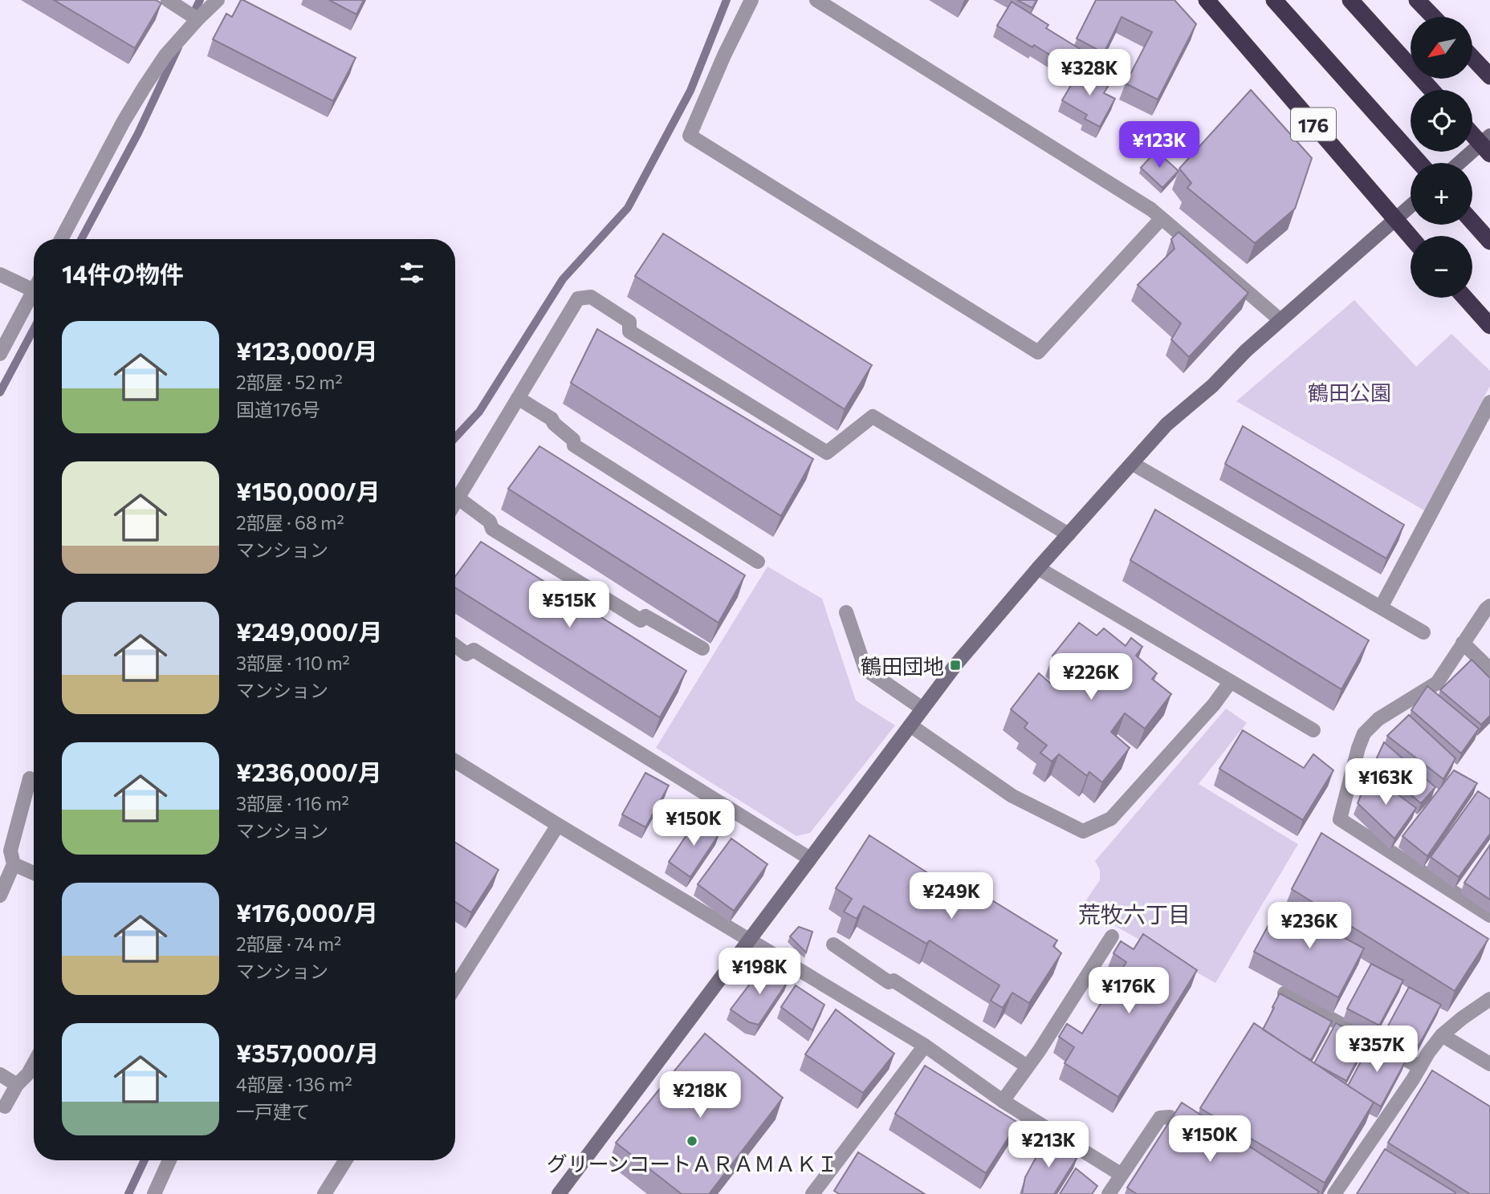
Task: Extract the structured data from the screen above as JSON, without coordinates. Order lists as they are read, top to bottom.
{
  "streets": {
    "highway": ["176"]
  },
  "districts": ["荒牧六丁目"],
  "parks": ["鶴田公園"],
  "places": {
    "transit": ["鶴田団地"],
    "other": ["グリーンコートＡＲＡＭＡＫＩ"]
  },
  "north": "bottom left",
  "page": {
    "map_buttons": ["+", "−"],
    "price": [
      "¥328K",
      "¥123K",
      "¥515K",
      "¥226K",
      "¥163K",
      "¥150K",
      "¥249K",
      "¥236K",
      "¥198K",
      "¥176K",
      "¥357K",
      "¥218K",
      "¥150K",
      "¥213K"
    ],
    "heading": "14件の物件",
    "list": [
      {
        "name": "¥123,000/月",
        "note": "2部屋 · 52 m² · 国道176号"
      },
      {
        "name": "¥150,000/月",
        "note": "2部屋 · 68 m² · マンション"
      },
      {
        "name": "¥249,000/月",
        "note": "3部屋 · 110 m² · マンション"
      },
      {
        "name": "¥236,000/月",
        "note": "3部屋 · 116 m² · マンション"
      },
      {
        "name": "¥176,000/月",
        "note": "2部屋 · 74 m² · マンション"
      },
      {
        "name": "¥357,000/月",
        "note": "4部屋 · 136 m² · 一戸建て"
      }
    ]
  }
}
